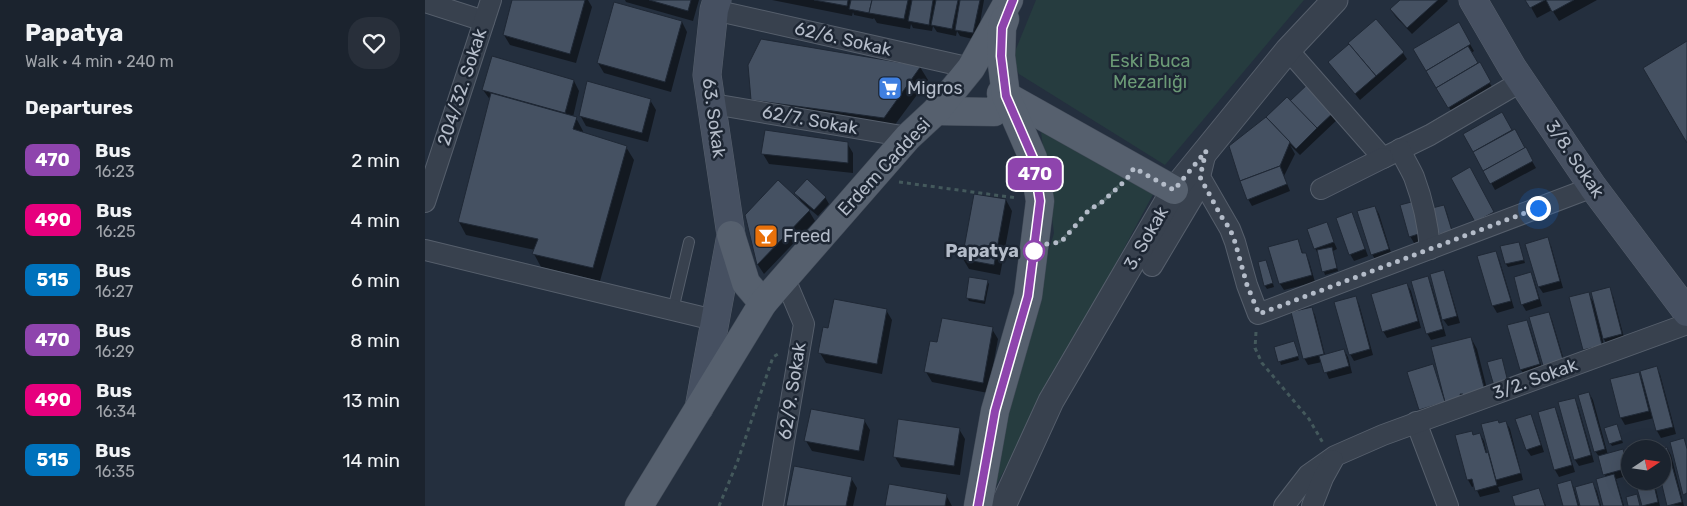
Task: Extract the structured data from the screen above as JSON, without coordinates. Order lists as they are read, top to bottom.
{
  "streets": {
    "main road": ["63. Sokak", "3/8. Sokak", "Erdem Caddesi"],
    "street": [
      "62/6. Sokak",
      "204/32. Sokak",
      "62/7. Sokak",
      "3. Sokak",
      "3/2. Sokak",
      "62/9. Sokak"
    ]
  },
  "crossings": [
    ["62/6. Sokak", "63. Sokak"],
    ["62/6. Sokak", "Erdem Caddesi"],
    ["63. Sokak", "62/7. Sokak"],
    ["63. Sokak", "Erdem Caddesi"],
    ["62/7. Sokak", "Erdem Caddesi"],
    ["Erdem Caddesi", "62/9. Sokak"]
  ],
  "parks": ["Eski Buca Mezarlığı"],
  "places": {
    "supermarket": ["Migros"],
    "bar": ["Freed"],
    "other": ["Papatya"]
  },
  "lines": ["bus line 470"],
  "north": "right",
  "page": {
    "heading": [
      ["Papatya", "Walk · 4 min · 240 m"],
      "Departures"
    ],
    "on_map": "470",
    "list": [
      {
        "mark": "470",
        "name": "Bus",
        "note": "16:23",
        "value": "2 min"
      },
      {
        "mark": "490",
        "name": "Bus",
        "note": "16:25",
        "value": "4 min"
      },
      {
        "mark": "515",
        "name": "Bus",
        "note": "16:27",
        "value": "6 min"
      },
      {
        "mark": "470",
        "name": "Bus",
        "note": "16:29",
        "value": "8 min"
      },
      {
        "mark": "490",
        "name": "Bus",
        "note": "16:34",
        "value": "13 min"
      },
      {
        "mark": "515",
        "name": "Bus",
        "note": "16:35",
        "value": "14 min"
      }
    ]
  }
}
